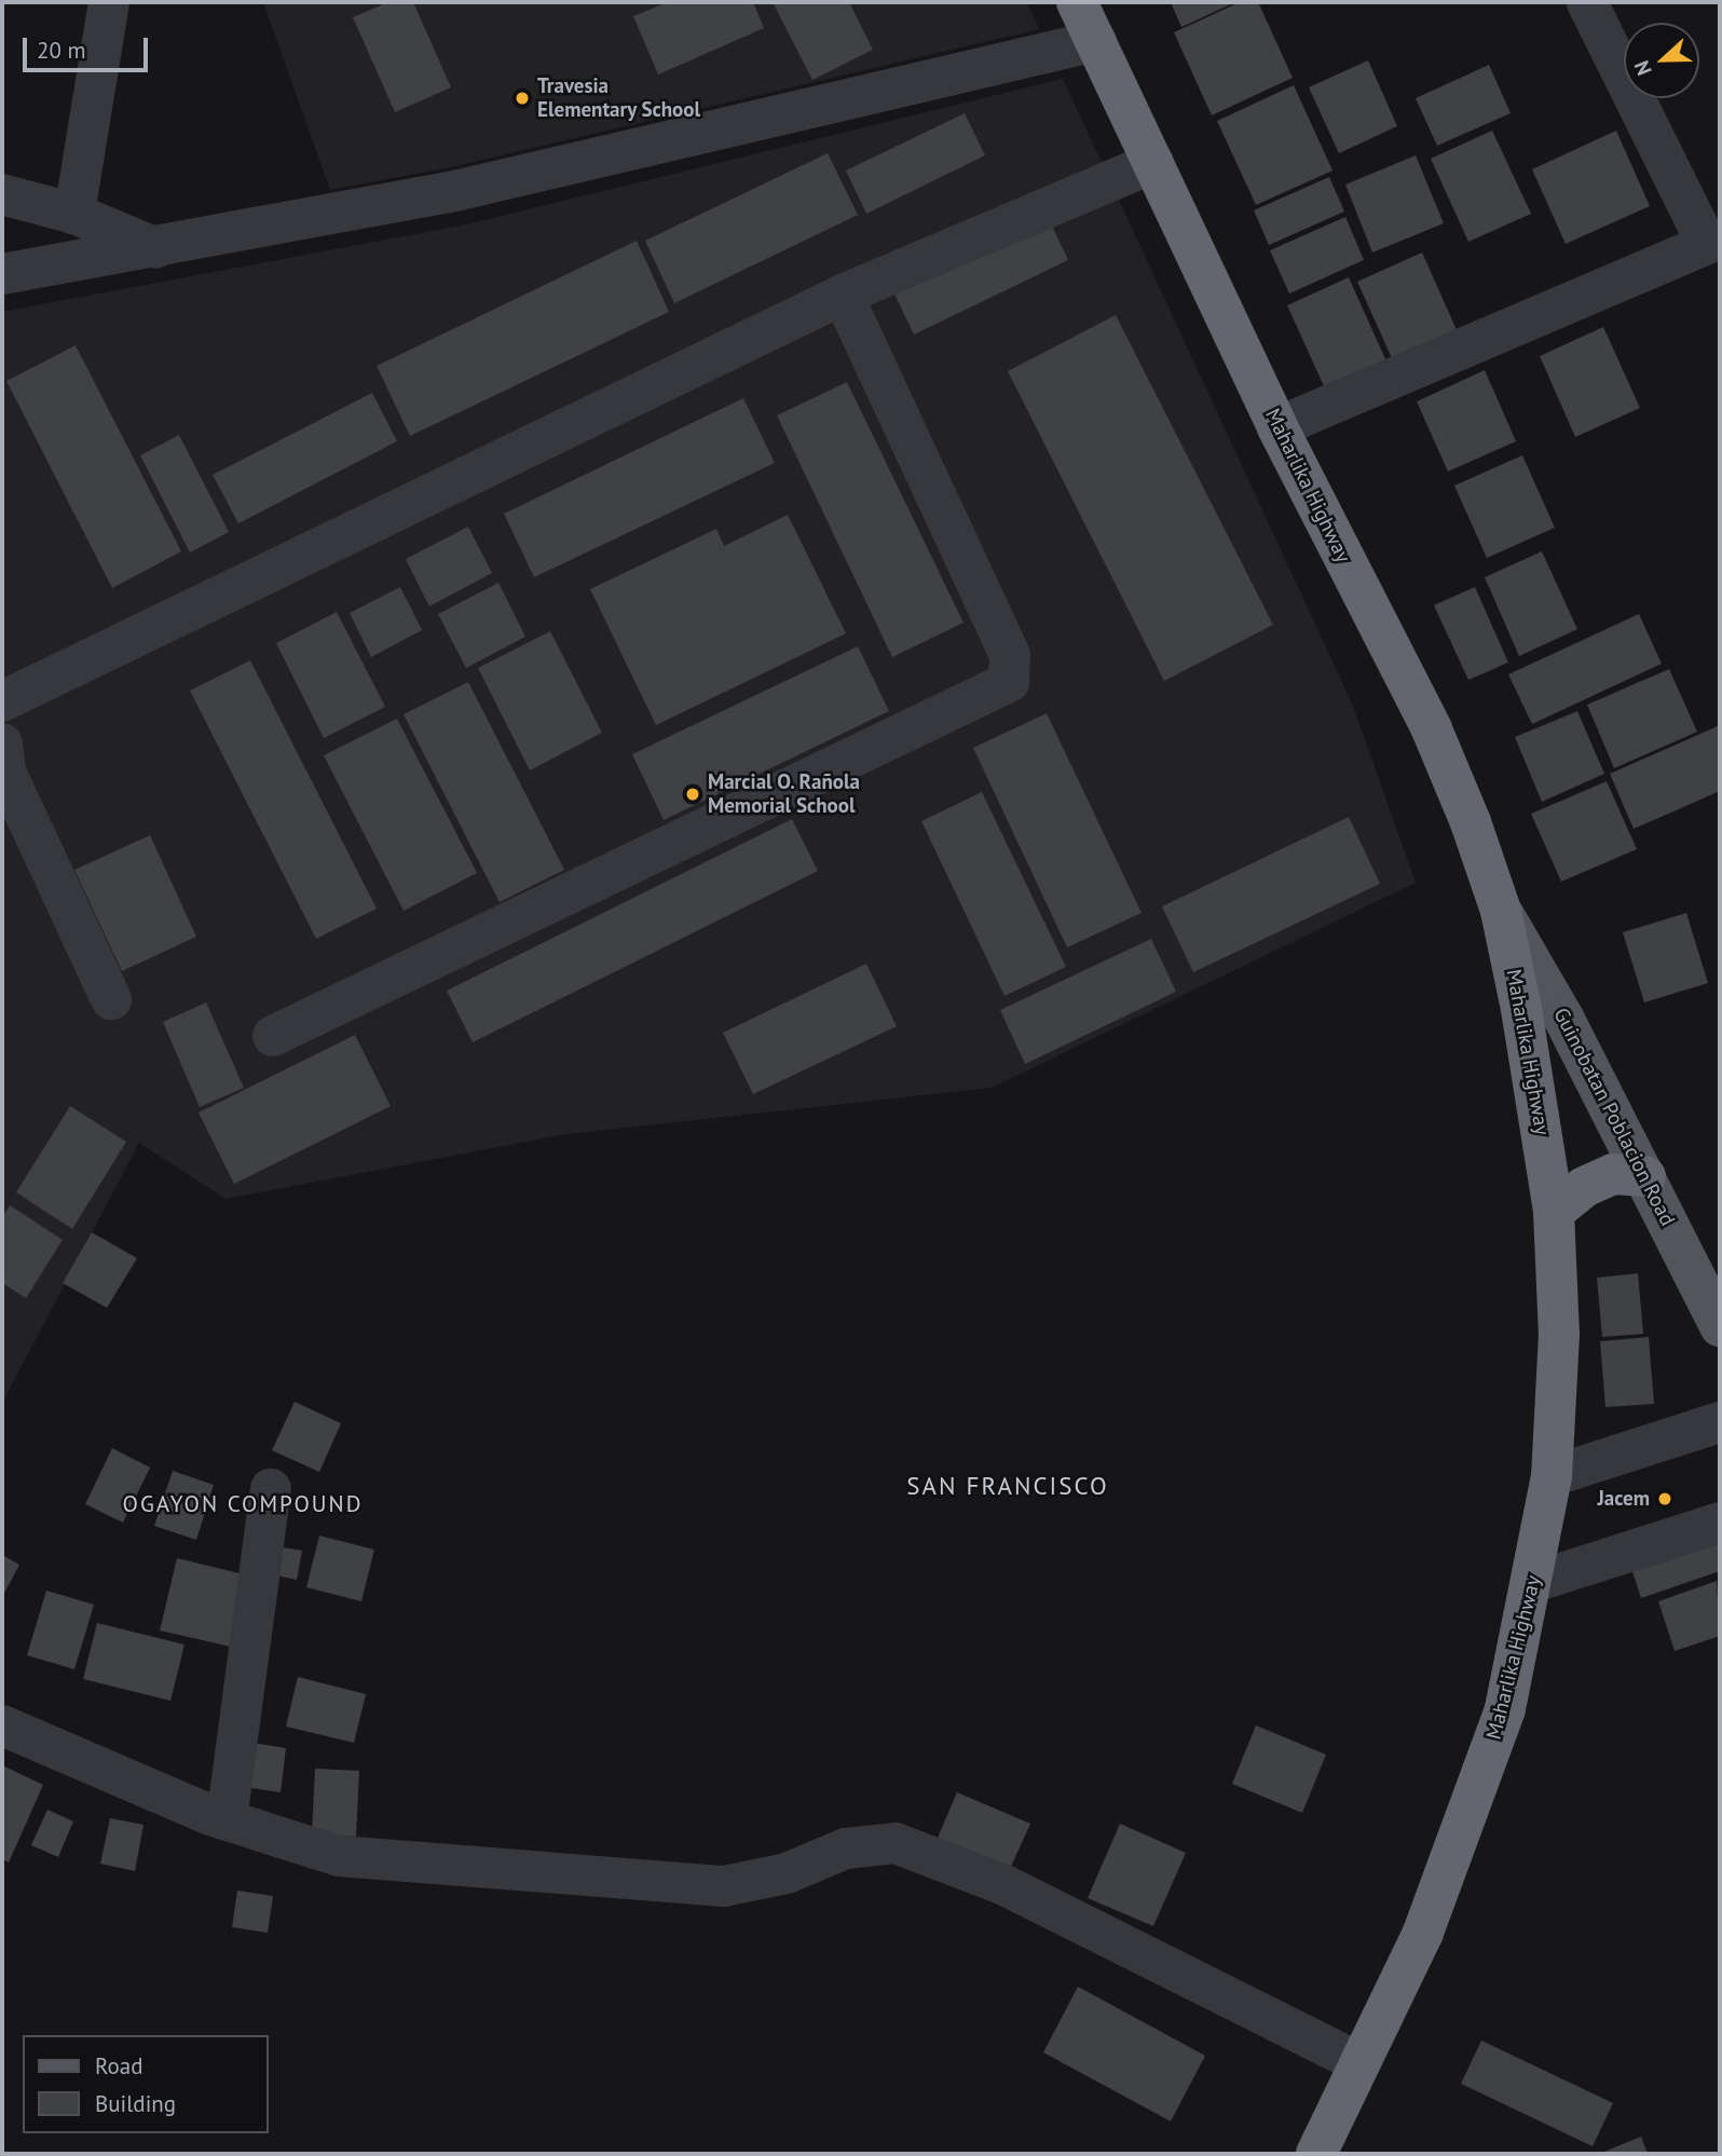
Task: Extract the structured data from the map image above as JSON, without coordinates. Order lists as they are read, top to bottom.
{
  "streets": {
    "highway": ["Maharlika Highway"],
    "main road": ["Guinobatan Poblacion Road"]
  },
  "crossings": [
    ["Maharlika Highway", "Guinobatan Poblacion Road"]
  ],
  "districts": ["SAN FRANCISCO", "OGAYON COMPOUND"],
  "places": ["Travesia Elementary School", "Marcial O. Rañola Memorial School", "Jacem"],
  "legend": ["Road", "Building"],
  "scale_bar": "20 m",
  "north": "left"
}
